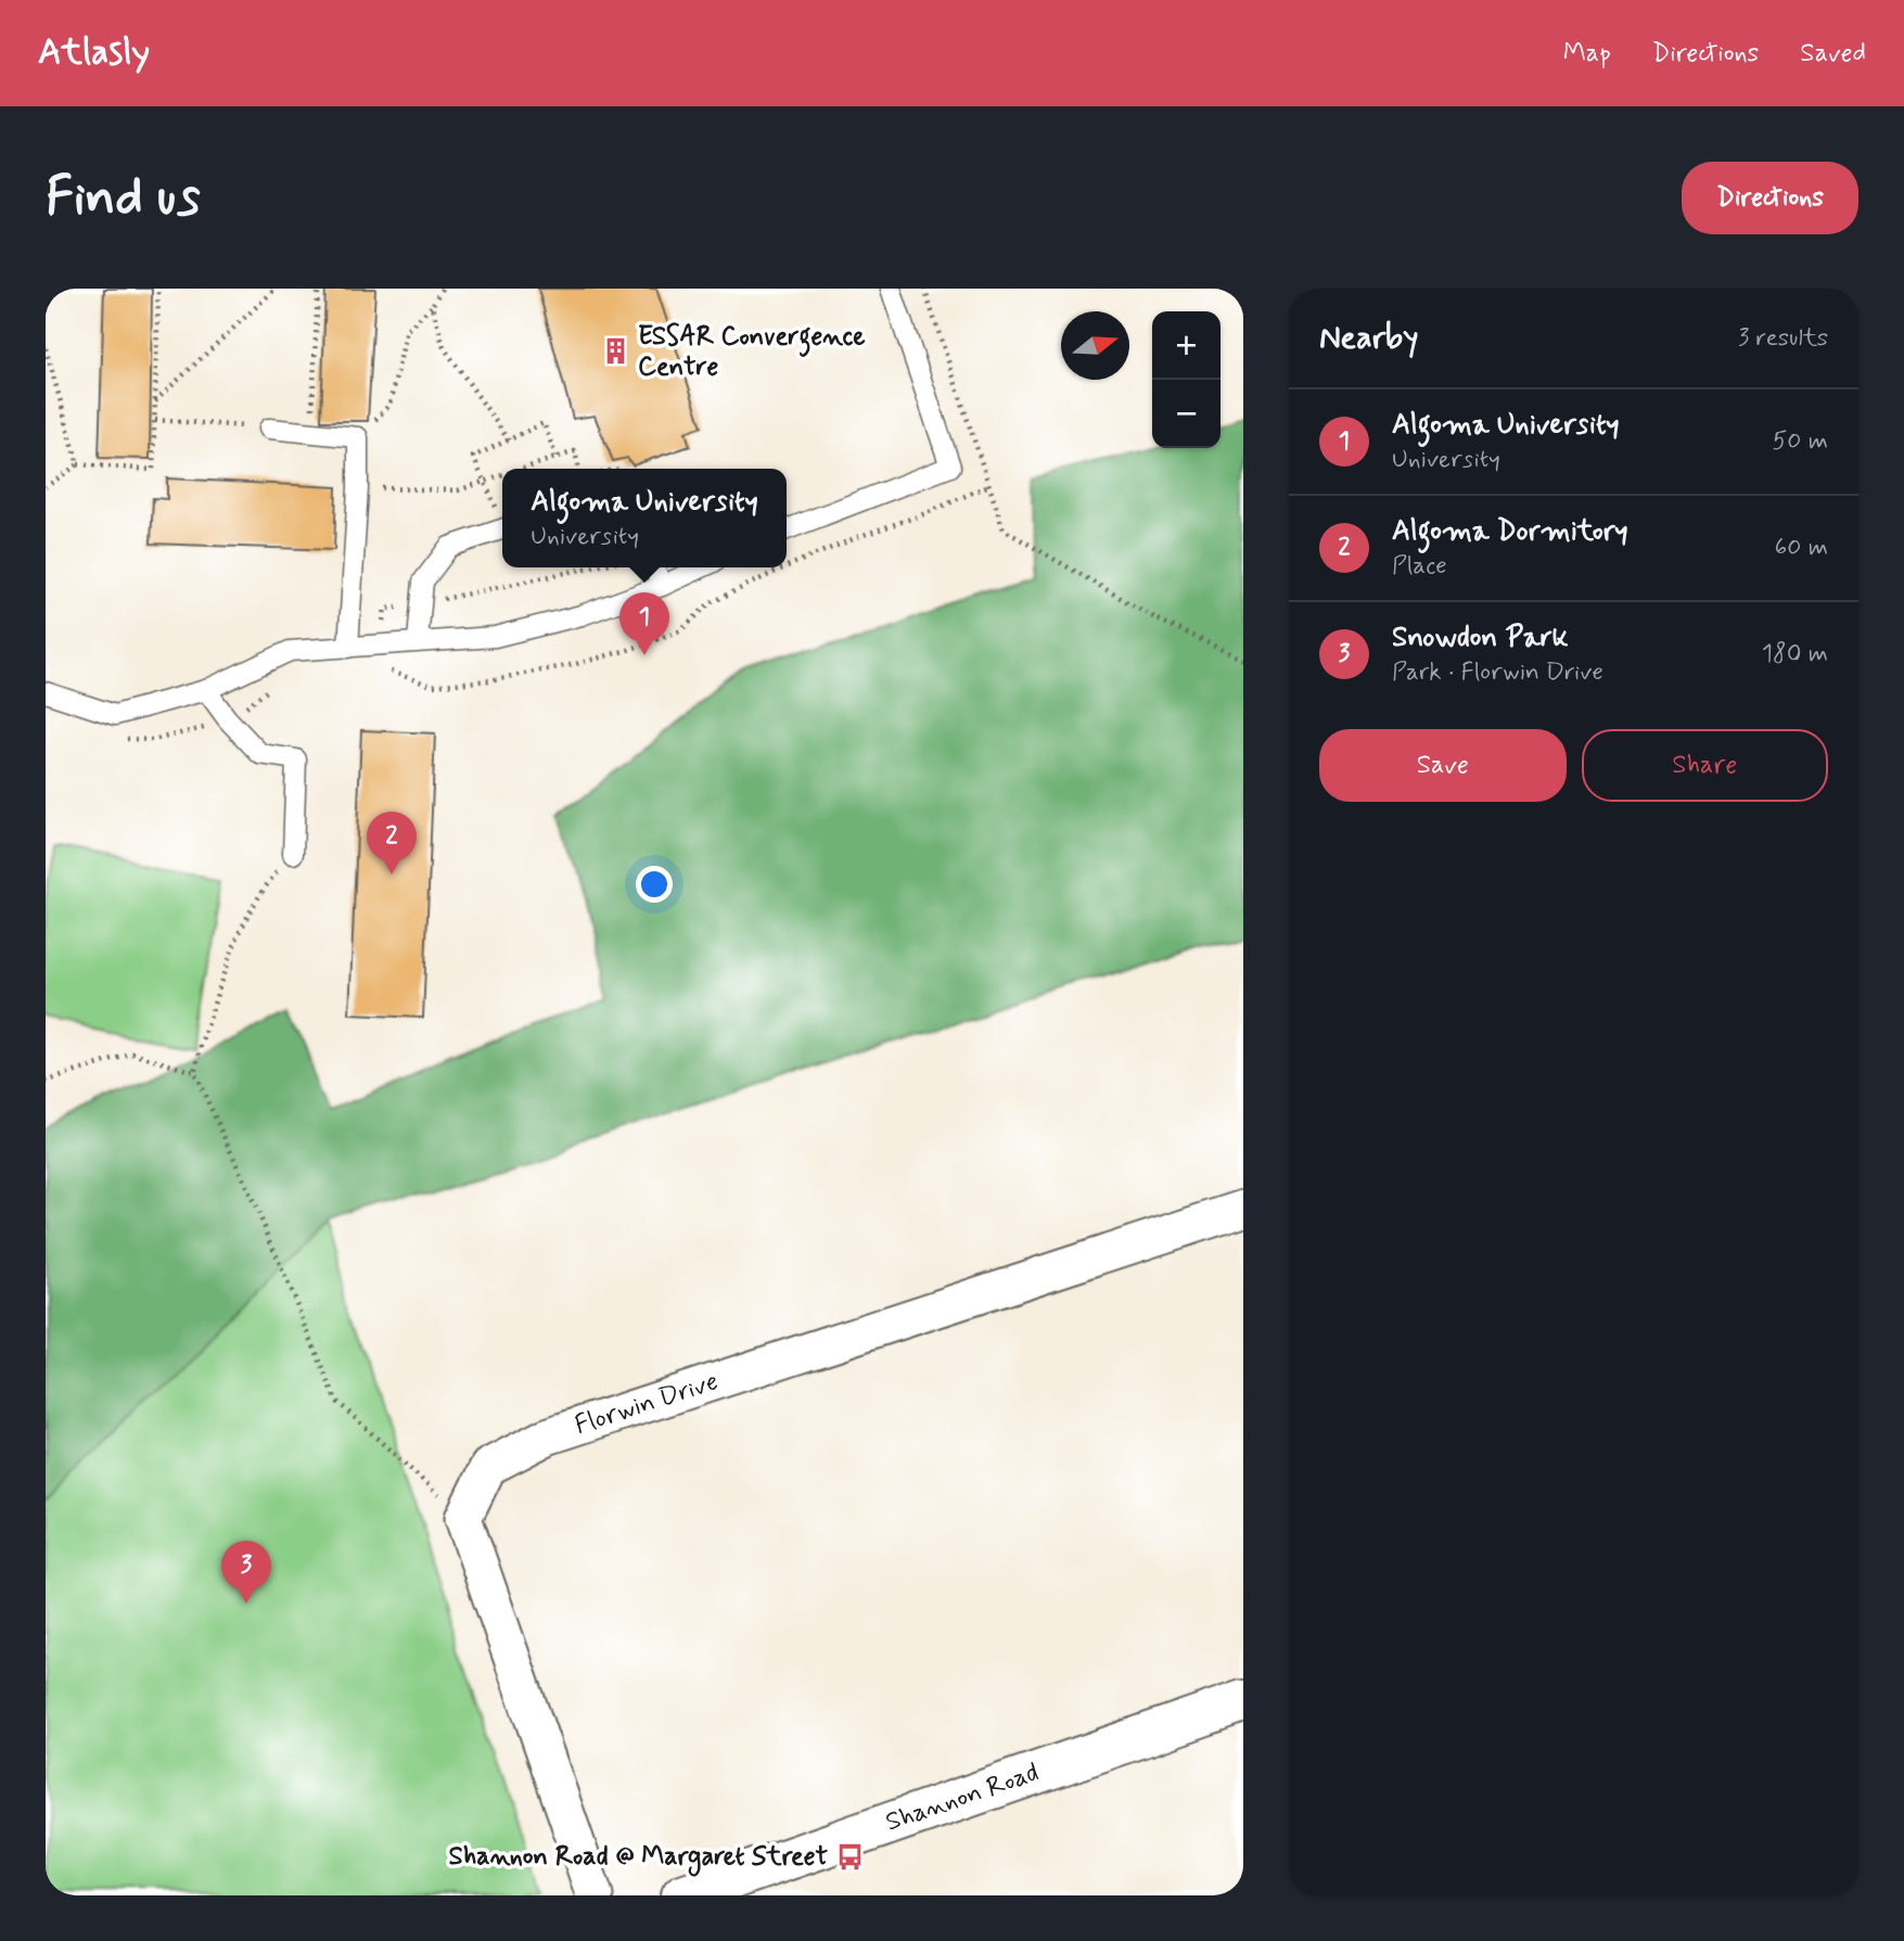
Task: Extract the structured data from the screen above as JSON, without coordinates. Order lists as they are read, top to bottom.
{
  "streets": {
    "street": ["Florwin Drive", "Shannon Road"]
  },
  "places": {
    "building": ["ESSAR Convergence Centre"],
    "bus stop": ["Shannon Road @ Margaret Street"]
  },
  "north": "right",
  "page": {
    "header": "Atlasly",
    "nav": ["Map", "Directions", "Saved"],
    "buttons": [
      "Directions",
      ["Save", "Share"]
    ],
    "title": "Find us",
    "heading": ["Nearby", "3 results"],
    "map_buttons": ["+", "−"],
    "list": [
      {
        "mark": "1",
        "name": "Algoma University",
        "note": "University",
        "value": "50 m"
      },
      {
        "mark": "2",
        "name": "Algoma Dormitory",
        "note": "Place",
        "value": "60 m"
      },
      {
        "mark": "3",
        "name": "Snowdon Park",
        "note": "Park · Florwin Drive",
        "value": "180 m"
      }
    ],
    "popup": ["Algoma University", "University"],
    "pins": ["1", "2", "3"]
  }
}
